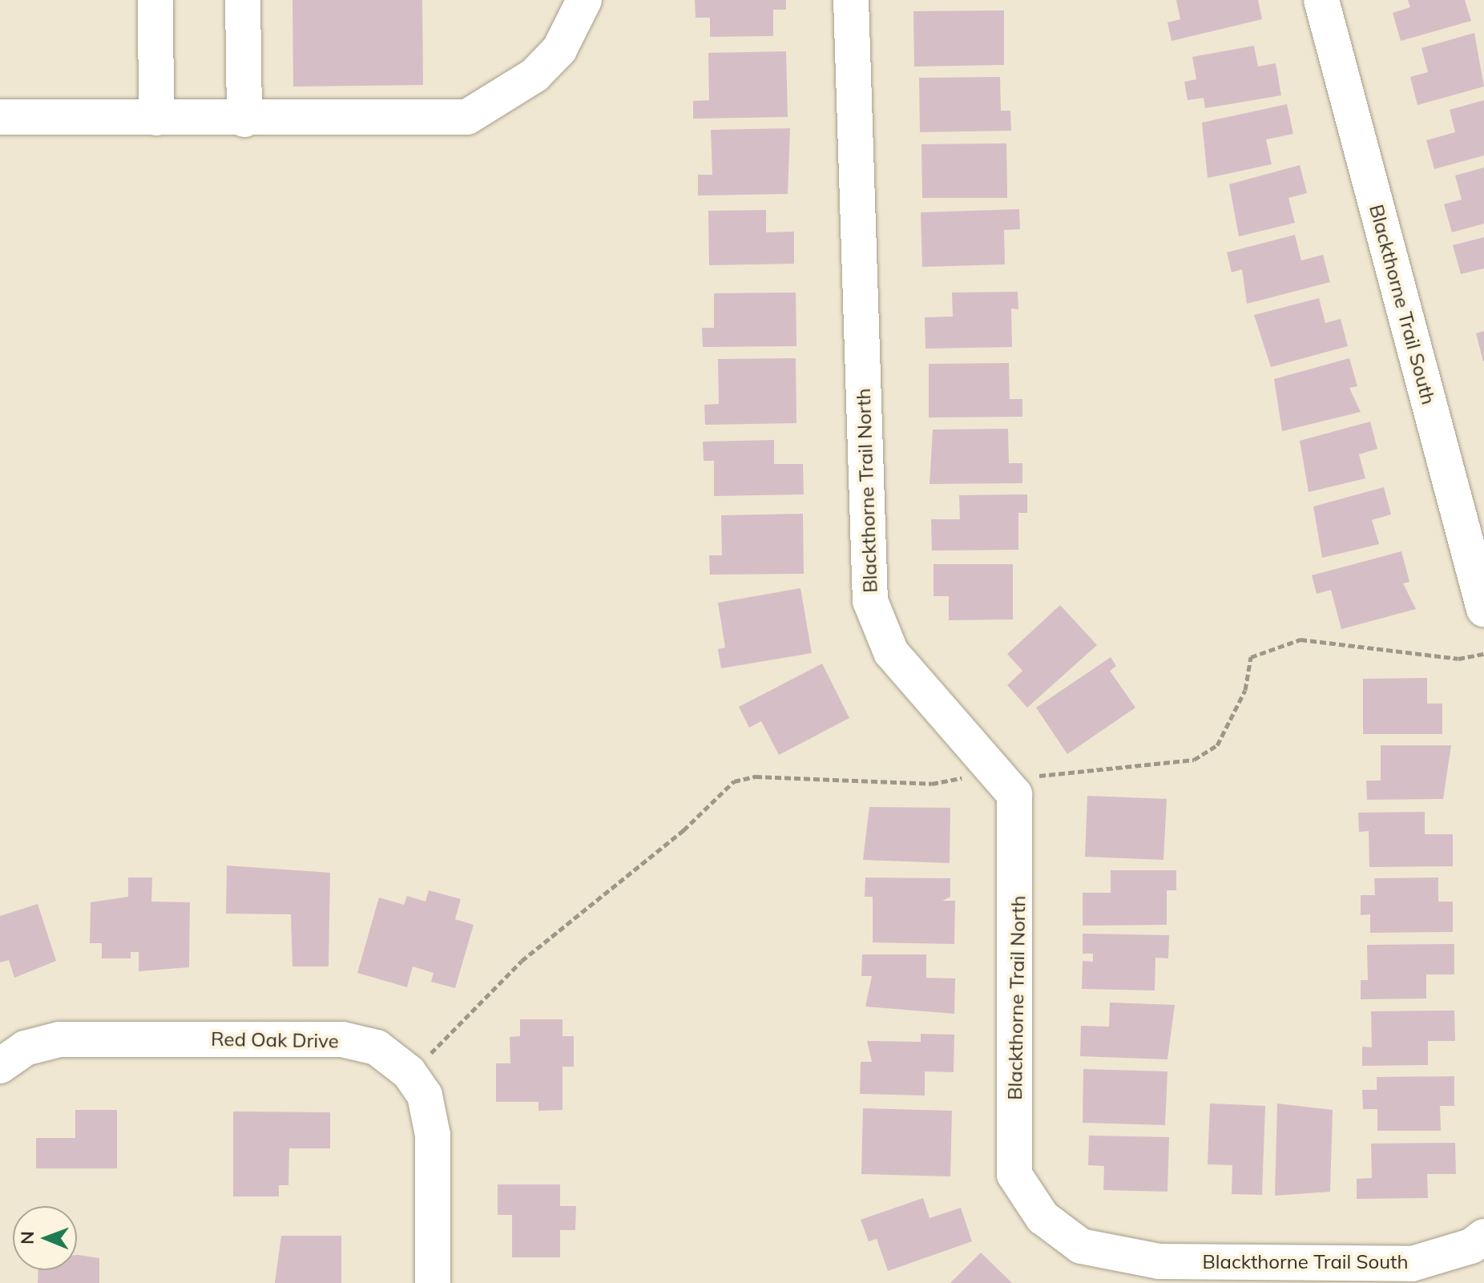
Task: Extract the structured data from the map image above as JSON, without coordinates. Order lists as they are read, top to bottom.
{
  "streets": {
    "street": ["Blackthorne Trail South", "Blackthorne Trail North", "Red Oak Drive"]
  },
  "crossings": [
    ["Blackthorne Trail South", "Blackthorne Trail North"]
  ],
  "north": "left"
}
